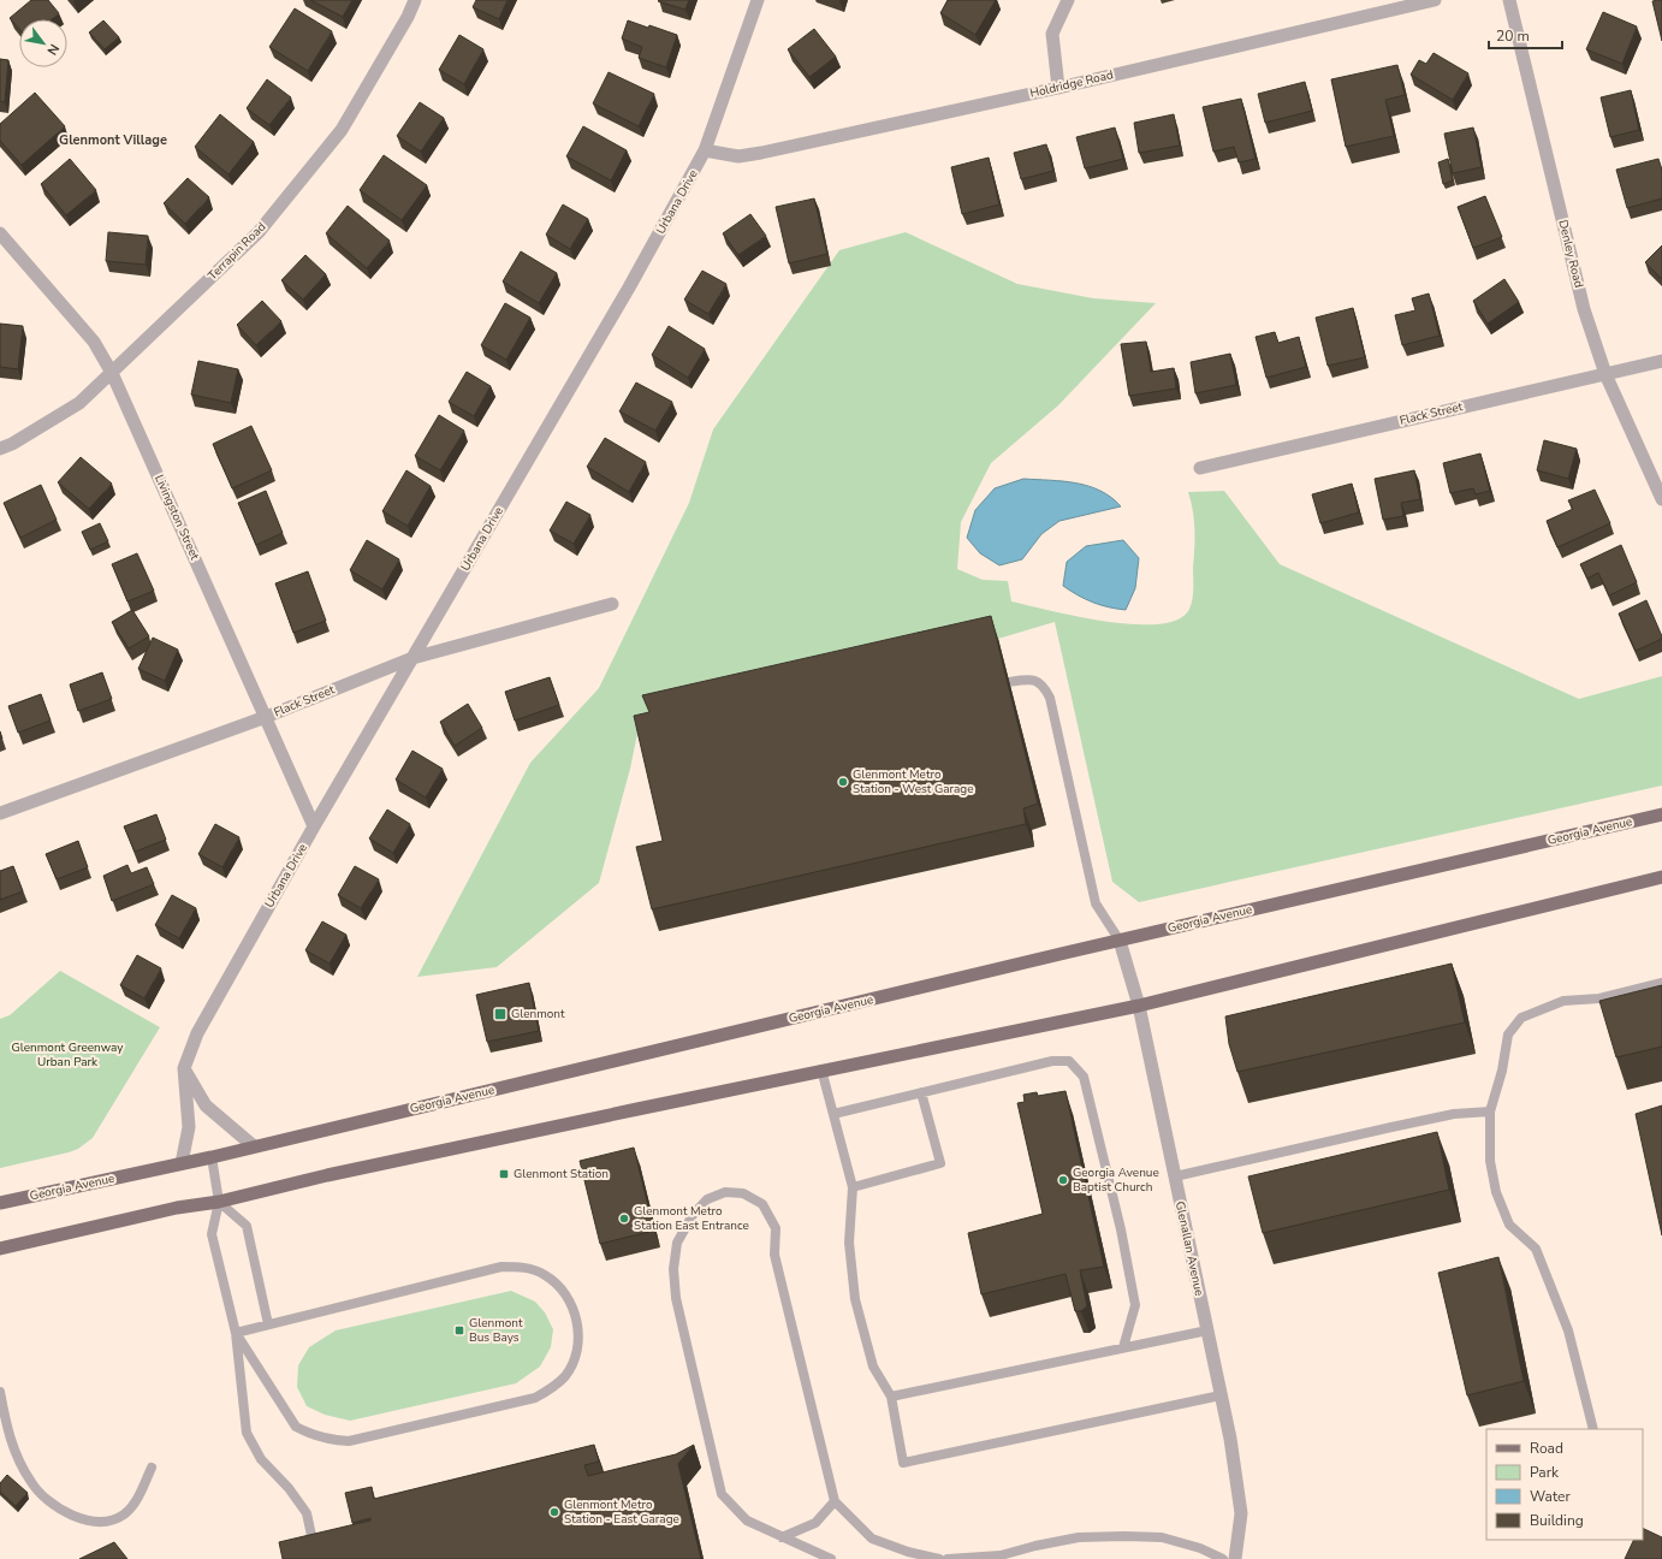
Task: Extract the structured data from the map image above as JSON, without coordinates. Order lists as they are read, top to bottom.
{
  "streets": {
    "main road": ["Georgia Avenue"],
    "street": [
      "Holdridge Road",
      "Urbana Drive",
      "Terrapin Road",
      "Denley Road",
      "Flack Street",
      "Livingston Street",
      "Glenallan Avenue"
    ]
  },
  "crossings": [
    ["Holdridge Road", "Urbana Drive"],
    ["Urbana Drive", "Flack Street"],
    ["Urbana Drive", "Livingston Street"],
    ["Urbana Drive", "Georgia Avenue"],
    ["Terrapin Road", "Livingston Street"],
    ["Denley Road", "Flack Street"],
    ["Flack Street", "Livingston Street"],
    ["Georgia Avenue", "Glenallan Avenue"]
  ],
  "districts": ["Glenmont Village"],
  "parks": ["Glenmont Greenway Urban Park"],
  "places": {
    "other": [
      "Glenmont Metro Station - West Garage",
      "Georgia Avenue Baptist Church",
      "Glenmont Metro Station East Entrance",
      "Glenmont Metro Station - East Garage"
    ],
    "transit": ["Glenmont", "Glenmont Station", "Glenmont Bus Bays"]
  },
  "legend": [
    "Road",
    "Park",
    "Water",
    "Building"
  ],
  "scale_bar": "20 m",
  "north": "bottom right"
}
